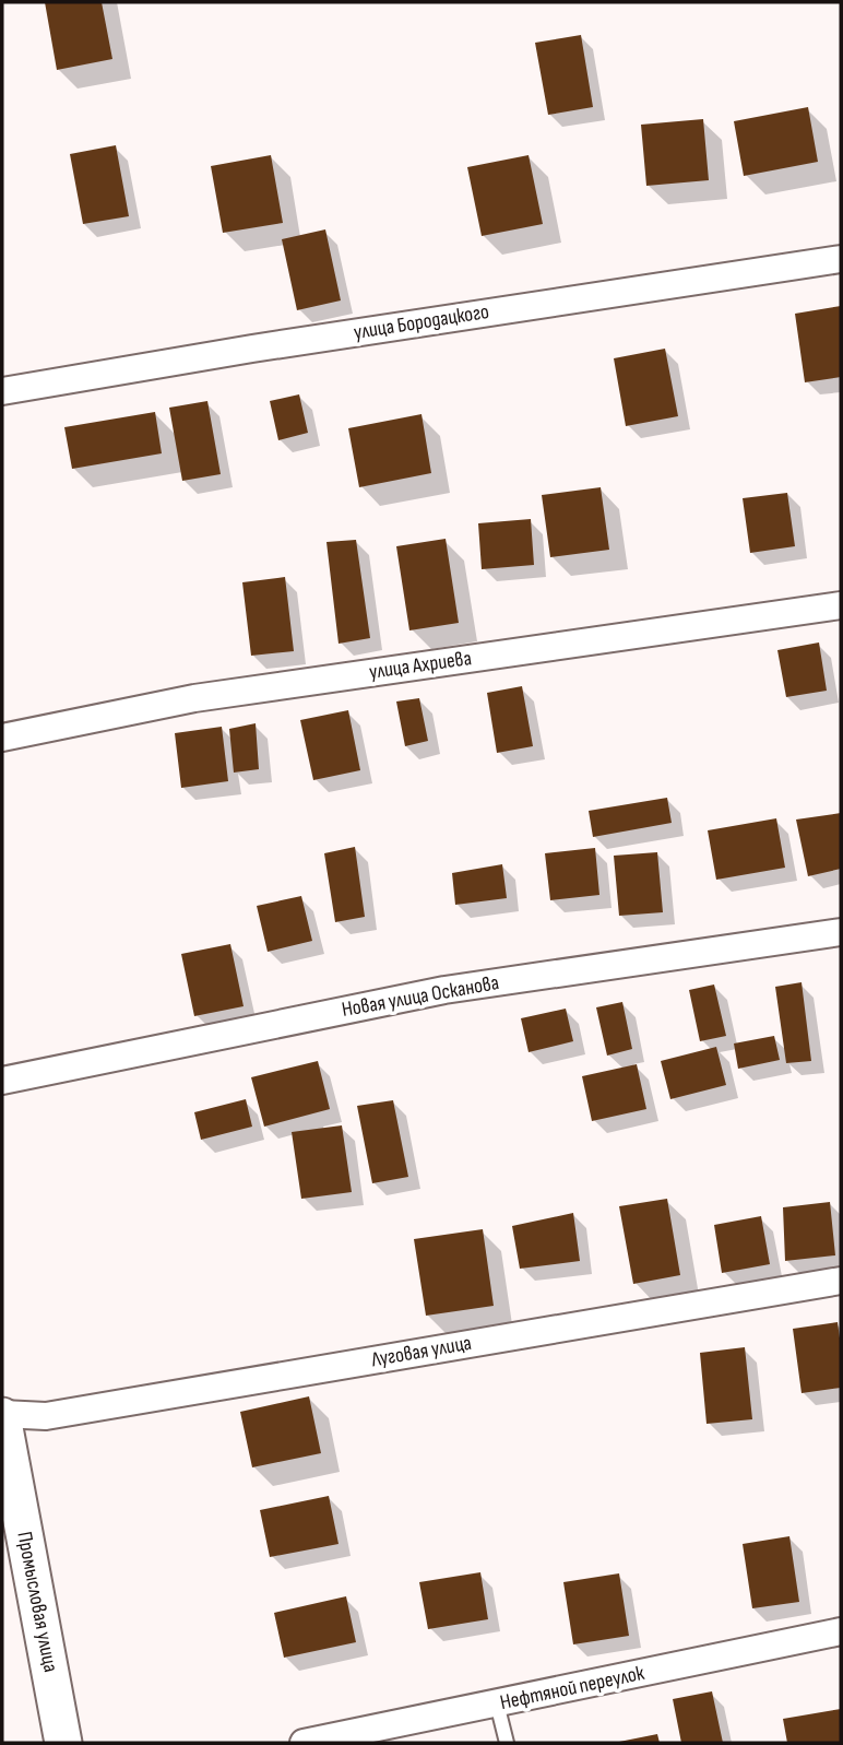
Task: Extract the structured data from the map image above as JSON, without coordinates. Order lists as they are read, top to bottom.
{
  "streets": {
    "street": [
      "улица Бородацкого",
      "улица Ахриева",
      "Новая улица Осканова",
      "Луговая улица",
      "Промысловая улица",
      "Нефтяной переулок"
    ]
  },
  "crossings": [
    ["Луговая улица", "Промысловая улица"]
  ]
}
